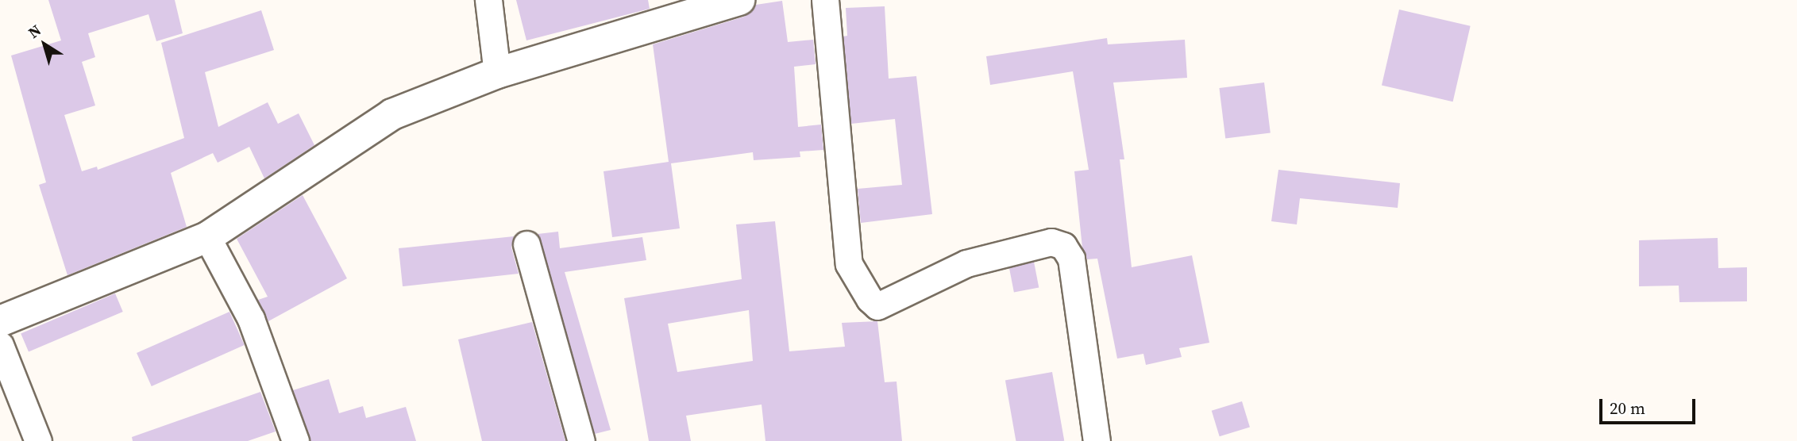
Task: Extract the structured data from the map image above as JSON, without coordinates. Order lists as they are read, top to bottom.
{
  "scale_bar": "20 m",
  "north": "top left"
}
